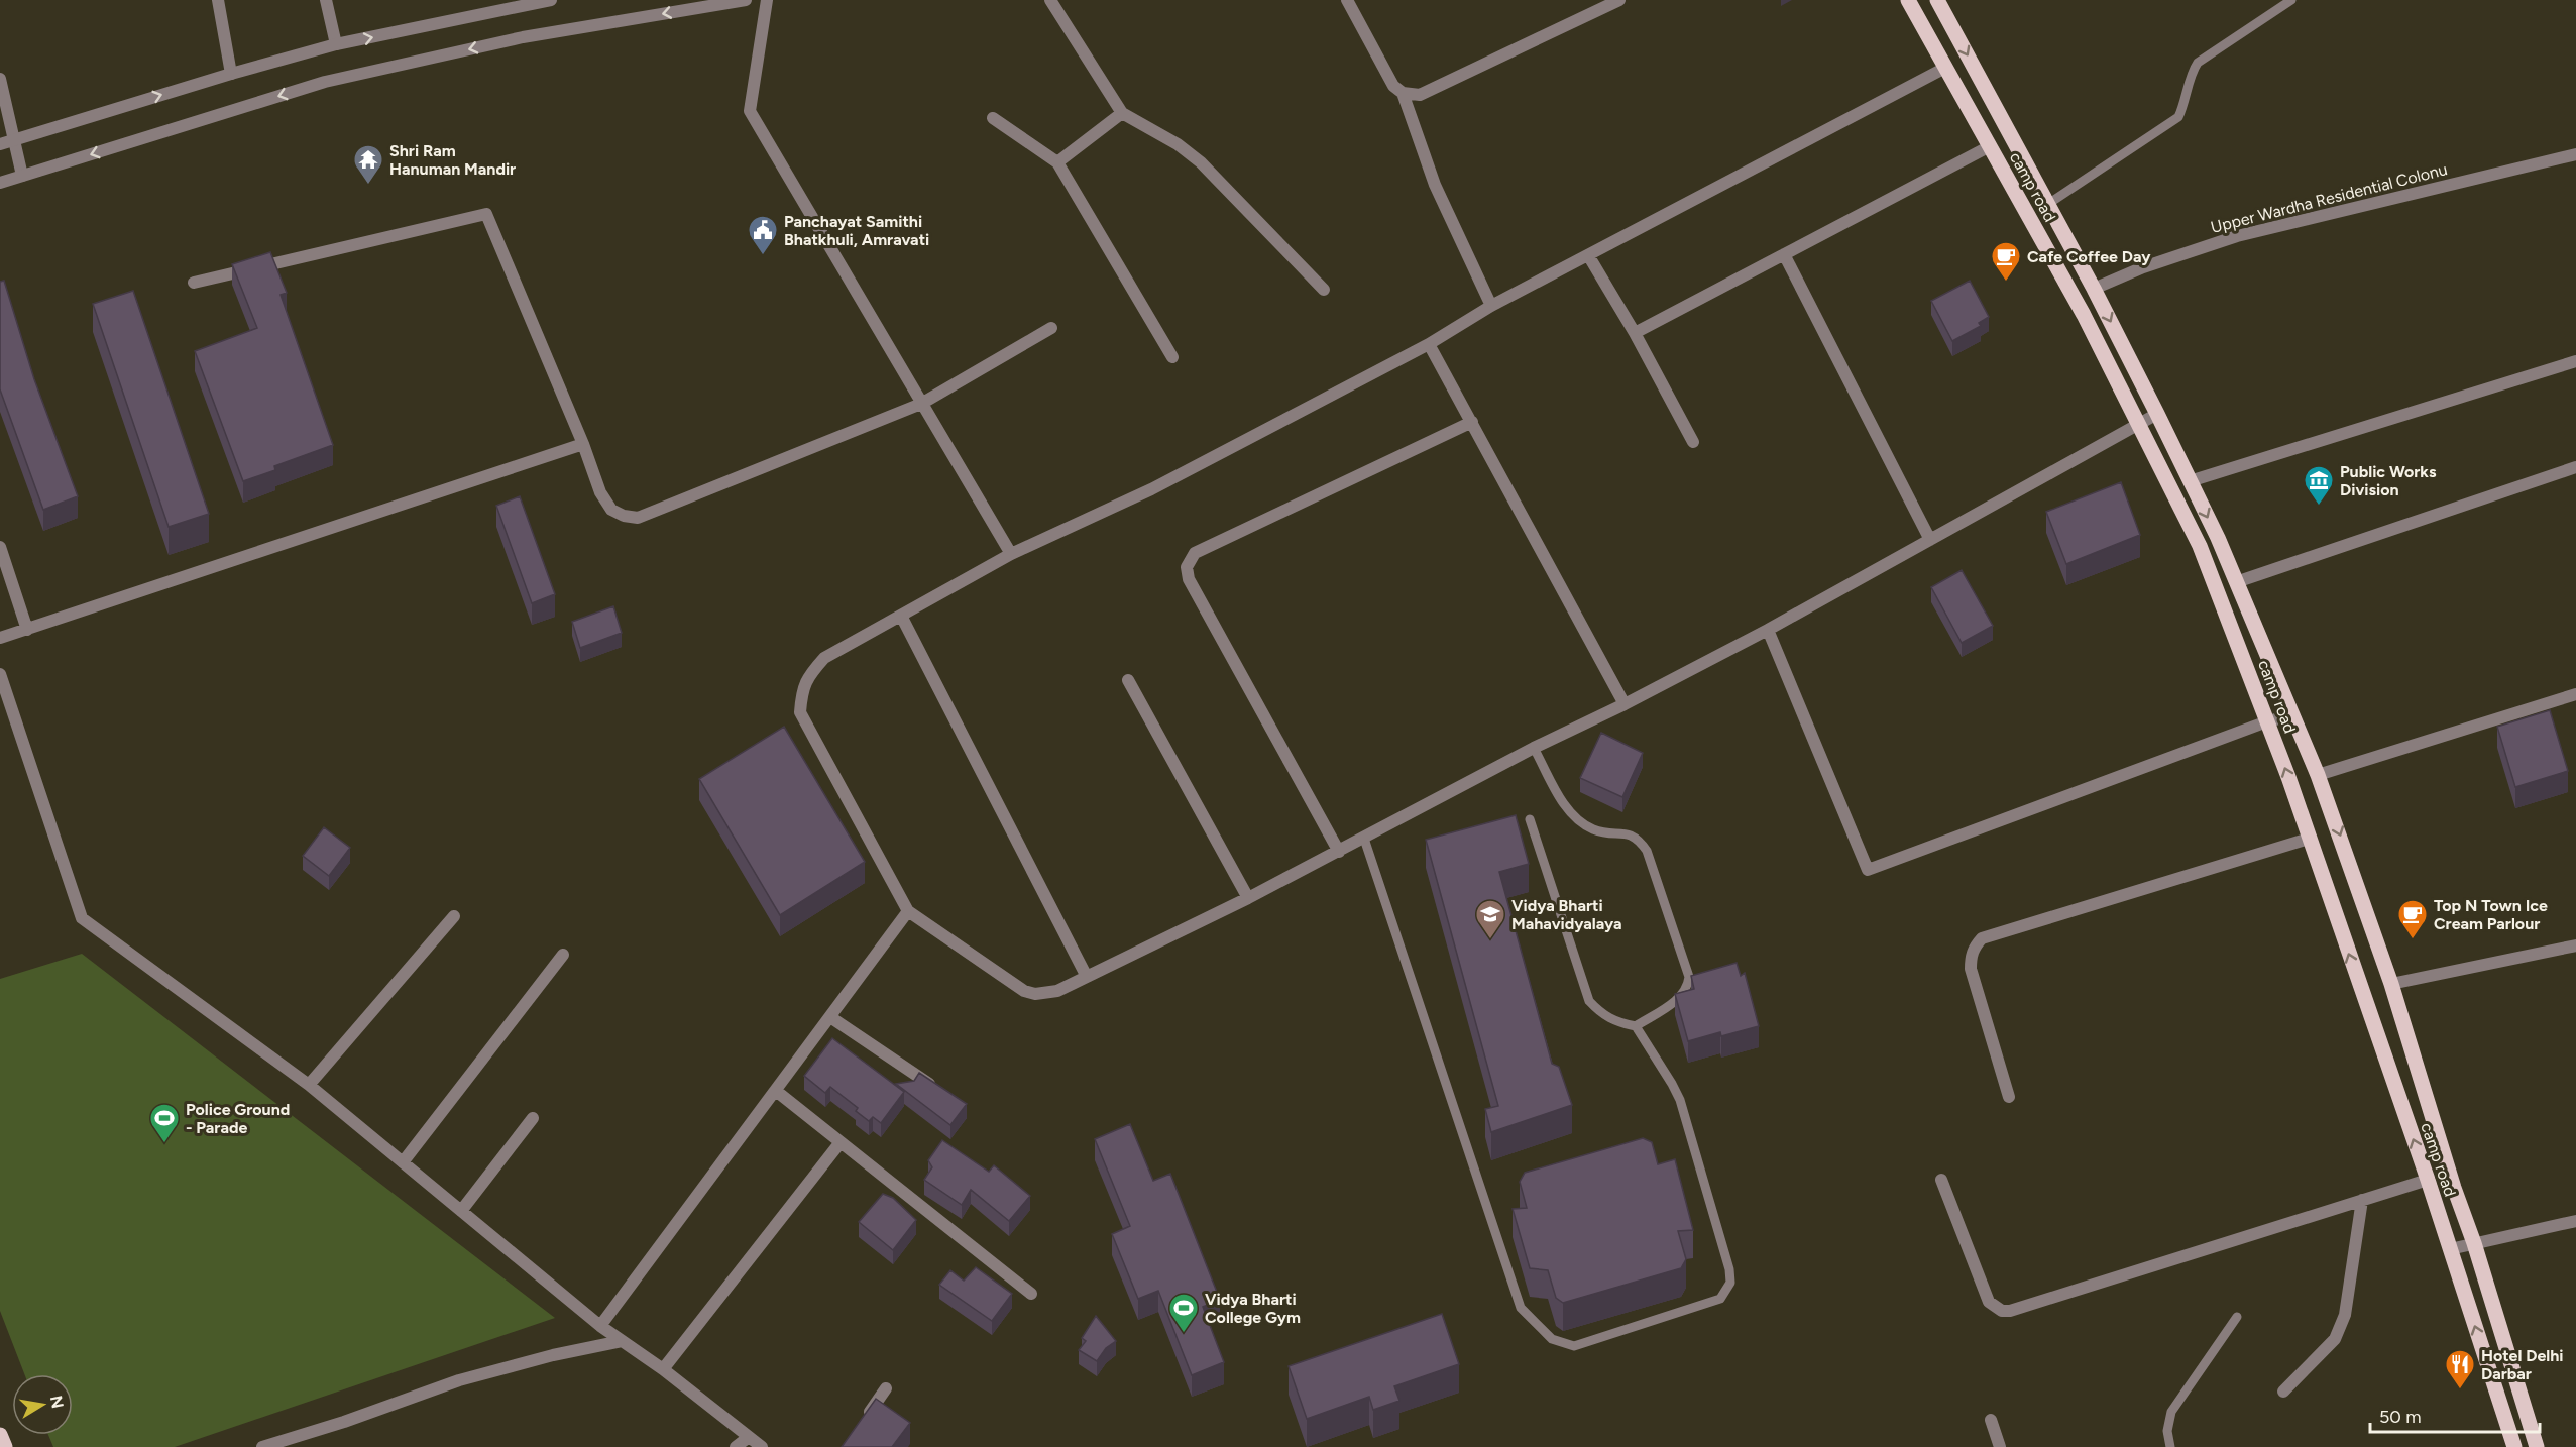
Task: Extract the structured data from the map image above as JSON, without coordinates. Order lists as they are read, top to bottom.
{
  "streets": {
    "main road": ["camp road"],
    "street": ["Upper Wardha Residential Colonu"]
  },
  "crossings": [
    ["camp road", "Upper Wardha Residential Colonu"]
  ],
  "places": {
    "temple": ["Shri Ram Hanuman Mandir"],
    "public building": ["Panchayat Samithi Bhatkhuli, Amravati"],
    "cafe": ["Cafe Coffee Day", "Top N Town Ice Cream Parlour"],
    "museum": ["Public Works Division"],
    "school or university": ["Vidya Bharti Mahavidyalaya"],
    "sports": ["Police Ground - Parade", "Vidya Bharti College Gym"],
    "restaurant": ["Hotel Delhi Darbar"]
  },
  "scale_bar": "50 m",
  "north": "right"
}
